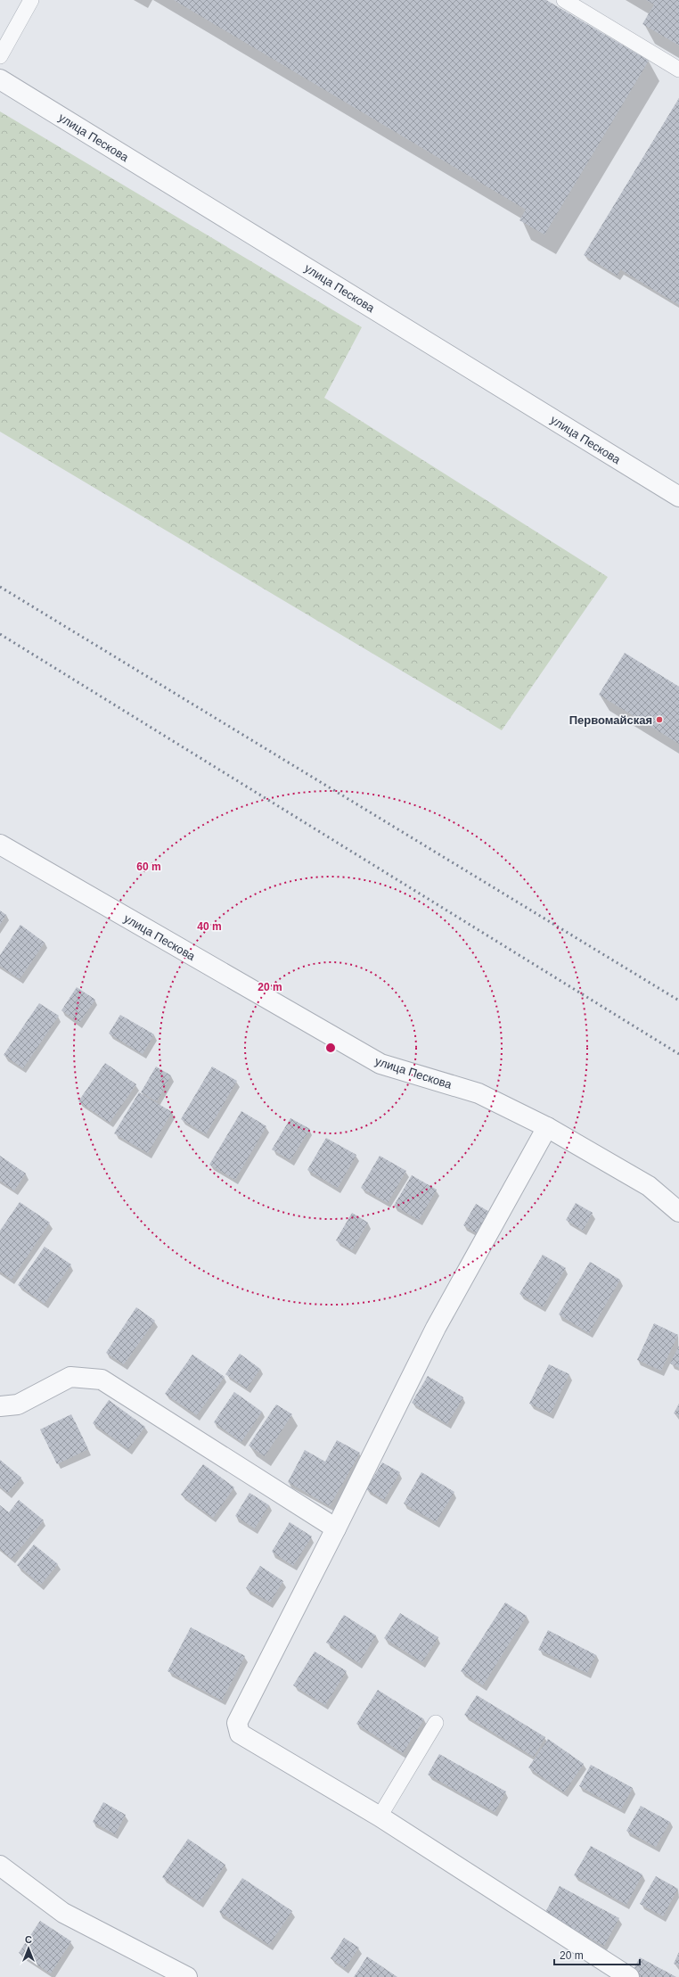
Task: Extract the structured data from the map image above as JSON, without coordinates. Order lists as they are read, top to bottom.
{
  "streets": {
    "street": ["улица Пескова"]
  },
  "places": ["Первомайская"],
  "scale_bar": "20 m",
  "north": "top",
  "rings": ["60 m", "40 m", "20 m"]
}
